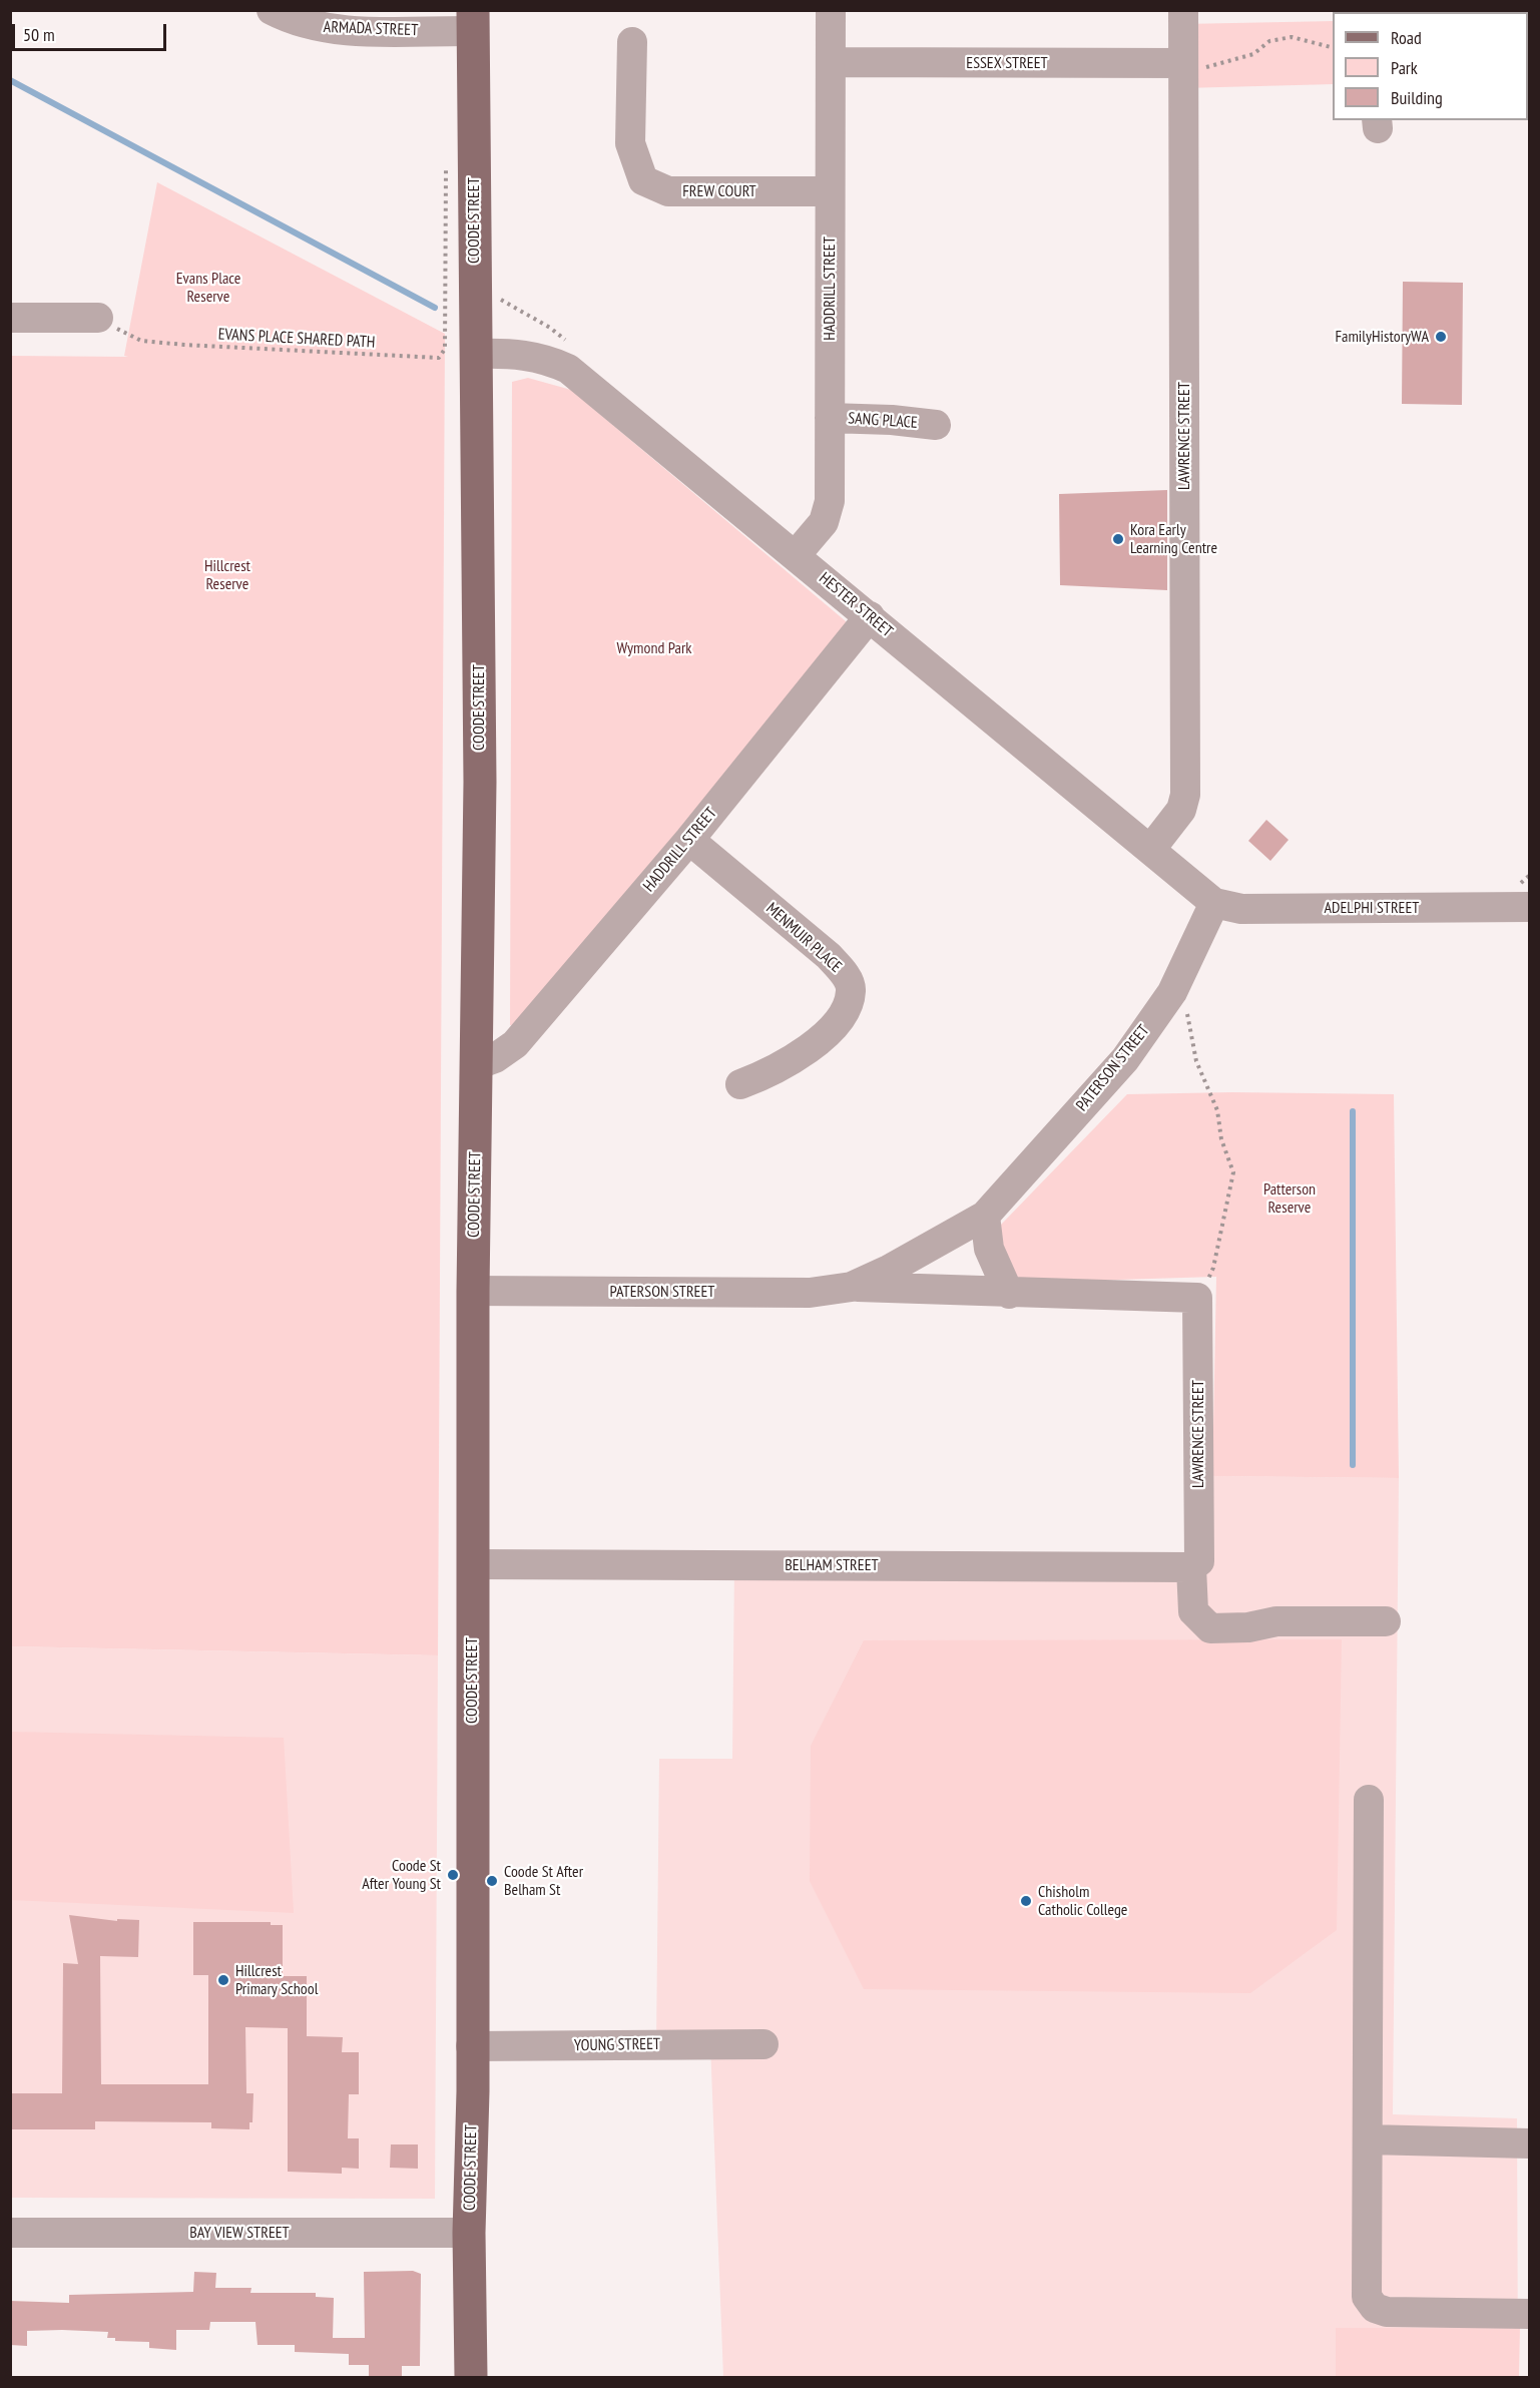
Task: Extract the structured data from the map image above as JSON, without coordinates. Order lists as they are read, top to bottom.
{
  "streets": {
    "main road": ["COODE STREET"],
    "street": [
      "ARMADA STREET",
      "ESSEX STREET",
      "FREW COURT",
      "HADDRILL STREET",
      "SANG PLACE",
      "LAWRENCE STREET",
      "HESTER STREET",
      "ADELPHI STREET",
      "MENMUIR PLACE",
      "PATERSON STREET",
      "BELHAM STREET",
      "YOUNG STREET",
      "BAY VIEW STREET"
    ],
    "path": ["EVANS PLACE SHARED PATH"]
  },
  "crossings": [
    ["ARMADA STREET", "COODE STREET"],
    ["ESSEX STREET", "HADDRILL STREET"],
    ["ESSEX STREET", "LAWRENCE STREET"],
    ["FREW COURT", "HADDRILL STREET"],
    ["COODE STREET", "HADDRILL STREET"],
    ["COODE STREET", "HESTER STREET"],
    ["COODE STREET", "PATERSON STREET"],
    ["COODE STREET", "BELHAM STREET"],
    ["COODE STREET", "YOUNG STREET"],
    ["COODE STREET", "BAY VIEW STREET"],
    ["HADDRILL STREET", "SANG PLACE"],
    ["HADDRILL STREET", "HESTER STREET"],
    ["HADDRILL STREET", "MENMUIR PLACE"],
    ["LAWRENCE STREET", "HESTER STREET"],
    ["LAWRENCE STREET", "PATERSON STREET"],
    ["LAWRENCE STREET", "BELHAM STREET"],
    ["HESTER STREET", "ADELPHI STREET"],
    ["HESTER STREET", "PATERSON STREET"],
    ["ADELPHI STREET", "PATERSON STREET"]
  ],
  "parks": [
    "Evans Place Reserve",
    "Hillcrest Reserve",
    "Wymond Park",
    "Patterson Reserve"
  ],
  "places": [
    "FamilyHistoryWA",
    "Kora Early Learning Centre",
    "Coode St After Young St",
    "Coode St After Belham St",
    "Chisholm Catholic College",
    "Hillcrest Primary School"
  ],
  "legend": ["Road", "Park", "Building"],
  "scale_bar": "50 m"
}
